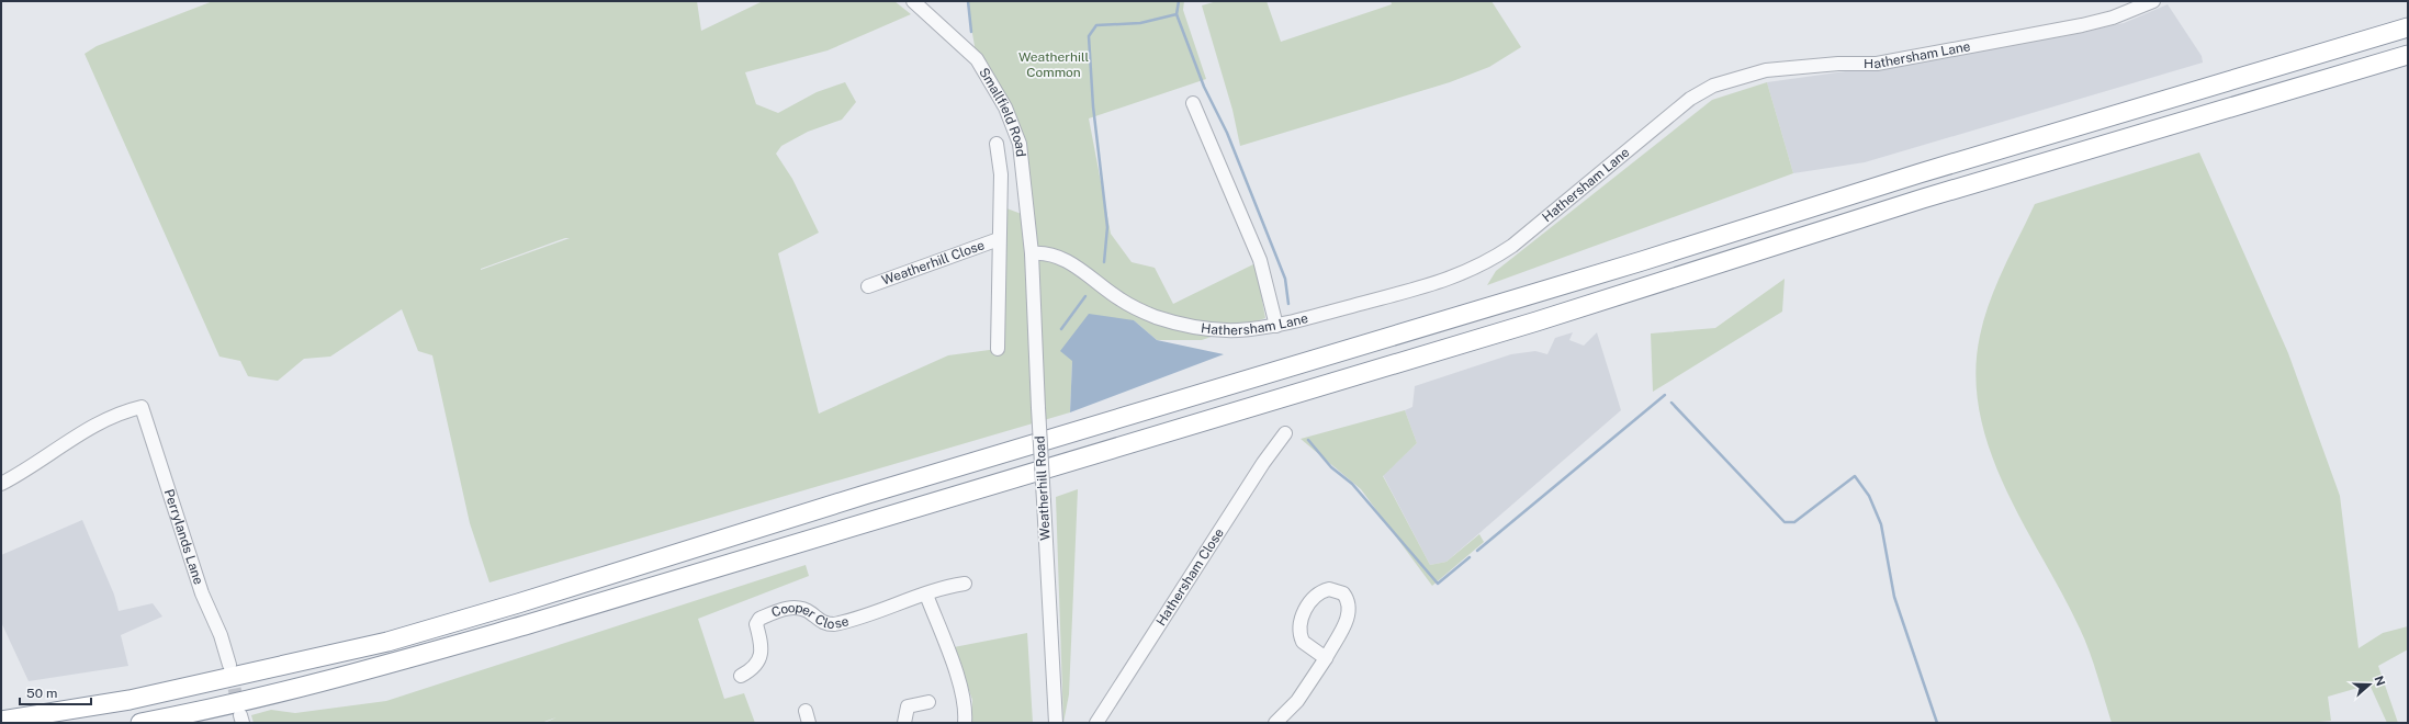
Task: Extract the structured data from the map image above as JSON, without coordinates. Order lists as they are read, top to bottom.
{
  "streets": {
    "street": [
      "Hathersham Lane",
      "Smallfield Road",
      "Weatherhill Close",
      "Weatherhill Road",
      "Perrylands Lane",
      "Hathersham Close",
      "Cooper Close"
    ]
  },
  "crossings": [
    ["Hathersham Lane", "Smallfield Road"],
    ["Hathersham Lane", "Weatherhill Road"],
    ["Smallfield Road", "Weatherhill Road"]
  ],
  "parks": ["Weatherhill Common"],
  "scale_bar": "50 m",
  "north": "right"
}
